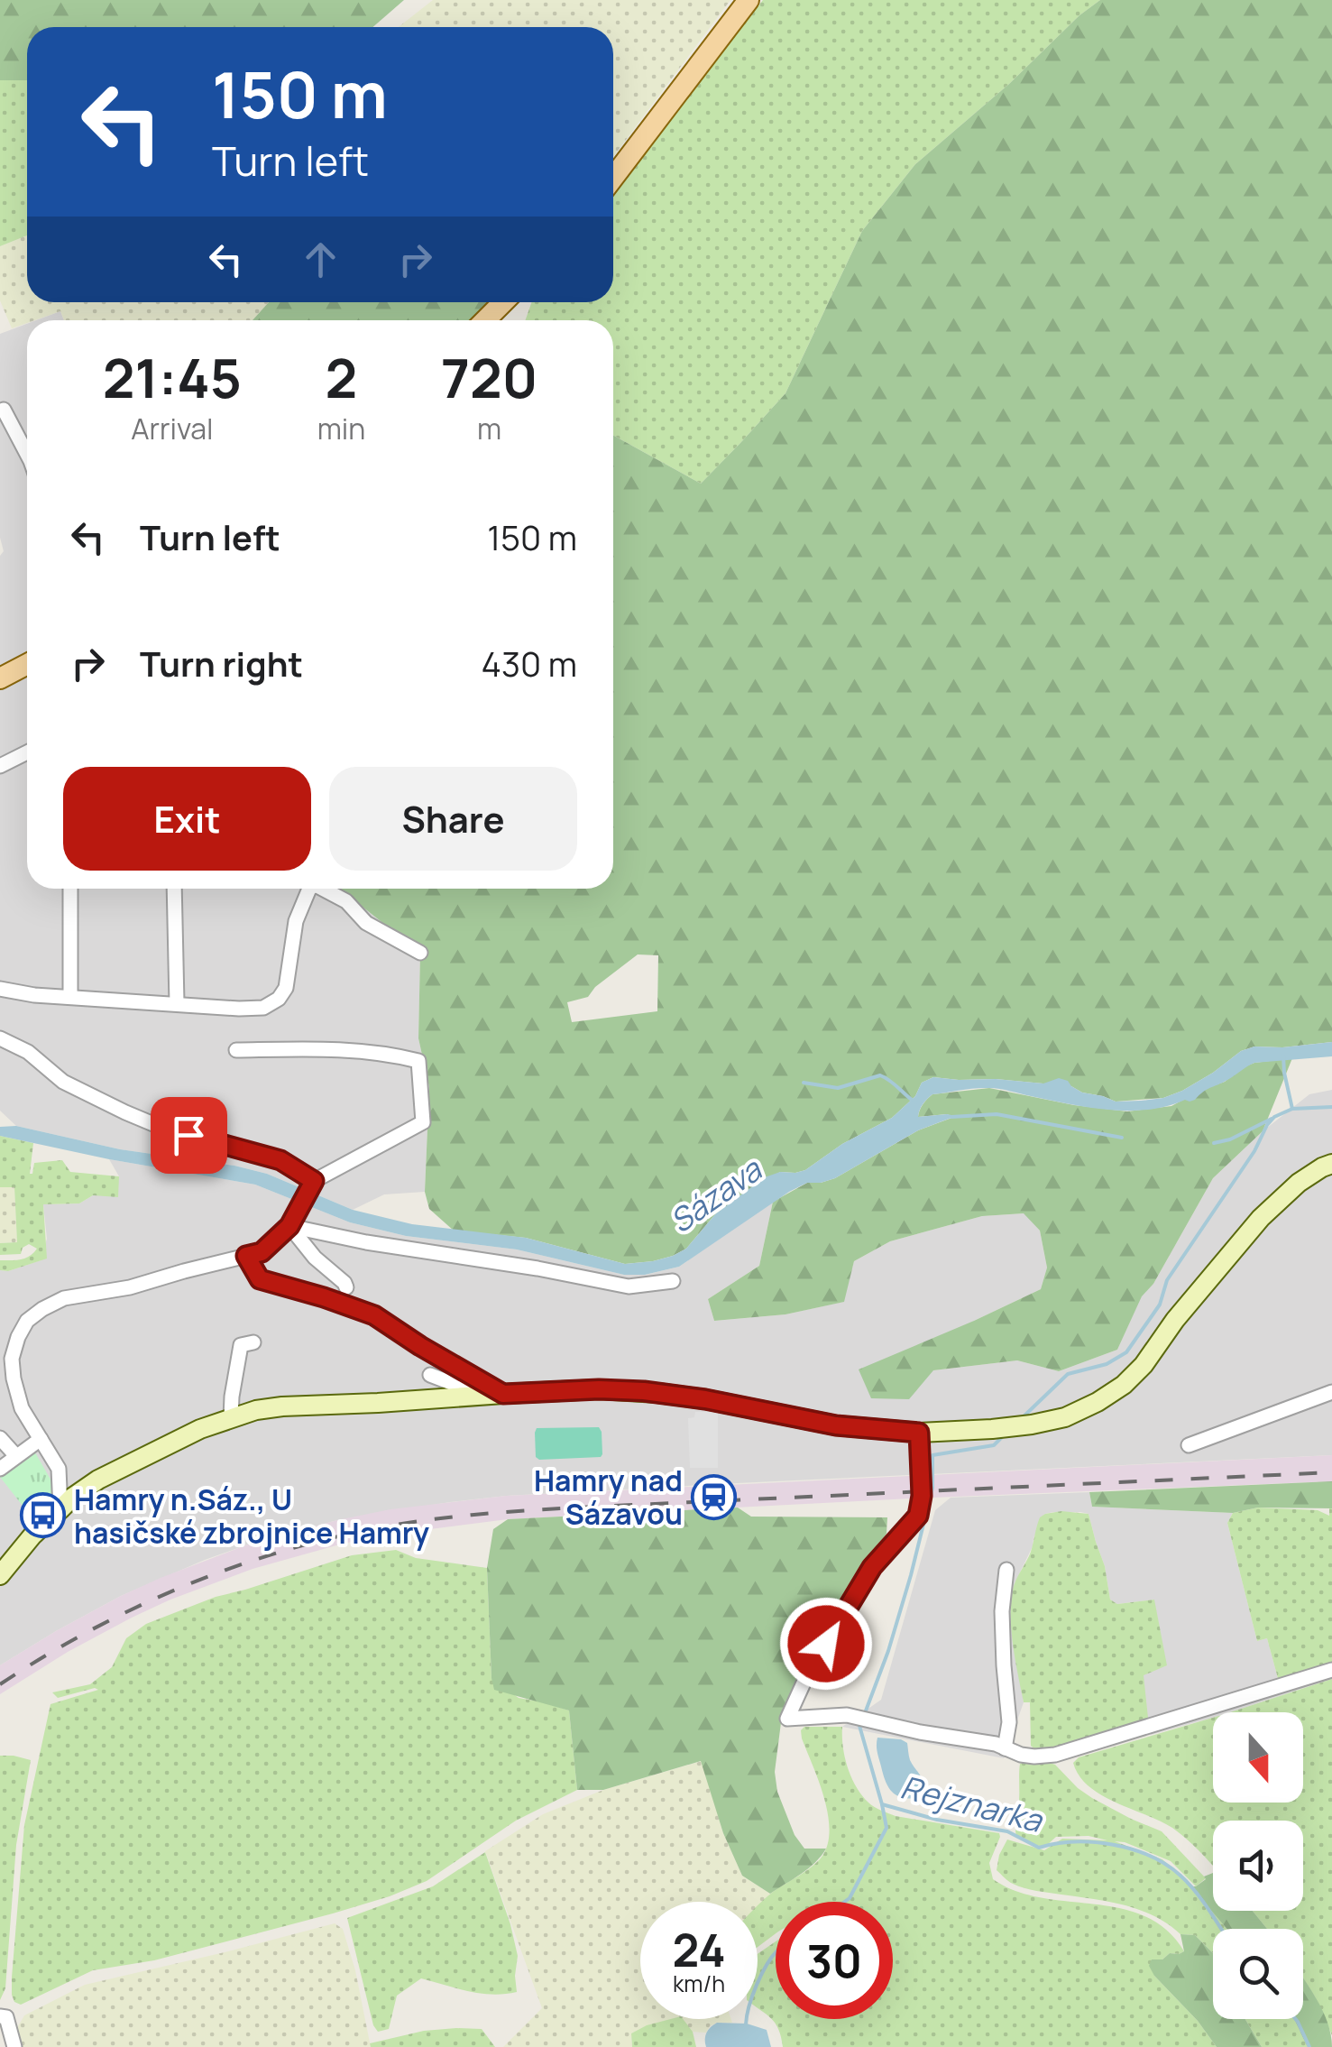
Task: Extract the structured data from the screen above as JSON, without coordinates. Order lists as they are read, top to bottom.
{
  "water": ["Sázava", "Rejznarka"],
  "places": {
    "station": ["Hamry nad Sázavou"],
    "bus stop": ["Hamry n.Sáz., U hasičské zbrojnice Hamry"]
  },
  "north": "bottom",
  "page": {
    "turn": ["150 m", "Turn left"],
    "eta": [
      "21:45",
      "Arrival",
      "2",
      "min",
      "720",
      "m"
    ],
    "list": [
      {
        "name": "Turn left",
        "value": "150 m"
      },
      {
        "name": "Turn right",
        "value": "430 m"
      }
    ],
    "buttons": ["Exit", "Share"],
    "speed": "24 km/h",
    "limit": "30"
  }
}
